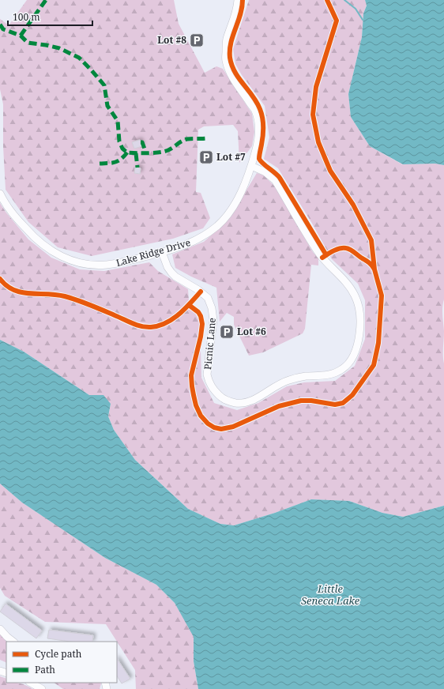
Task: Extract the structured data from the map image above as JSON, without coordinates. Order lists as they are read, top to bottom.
{
  "streets": {
    "street": ["Lake Ridge Drive", "Picnic Lane"]
  },
  "crossings": [
    ["Lake Ridge Drive", "Picnic Lane"]
  ],
  "water": ["Little Seneca Lake"],
  "places": {
    "parking": ["Lot #8", "Lot #7", "Lot #6"]
  },
  "legend": ["Cycle path", "Path"],
  "scale_bar": "100 m"
}
